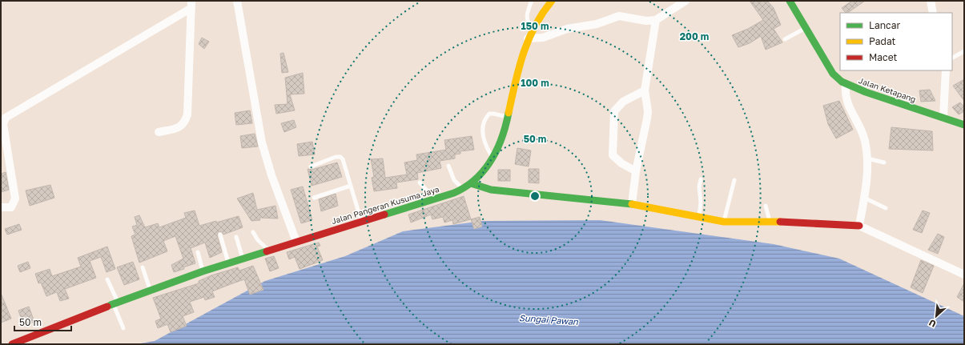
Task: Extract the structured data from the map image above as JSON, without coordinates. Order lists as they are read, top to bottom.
{
  "streets": {
    "street": ["Jalan Ketapang", "Jalan Pangeran Kusuma Jaya"]
  },
  "water": ["Sungai Pawan"],
  "legend": ["Lancar", "Padat", "Macet"],
  "scale_bar": "50 m",
  "north": "bottom left",
  "rings": [
    "150 m",
    "200 m",
    "100 m",
    "50 m"
  ]
}
